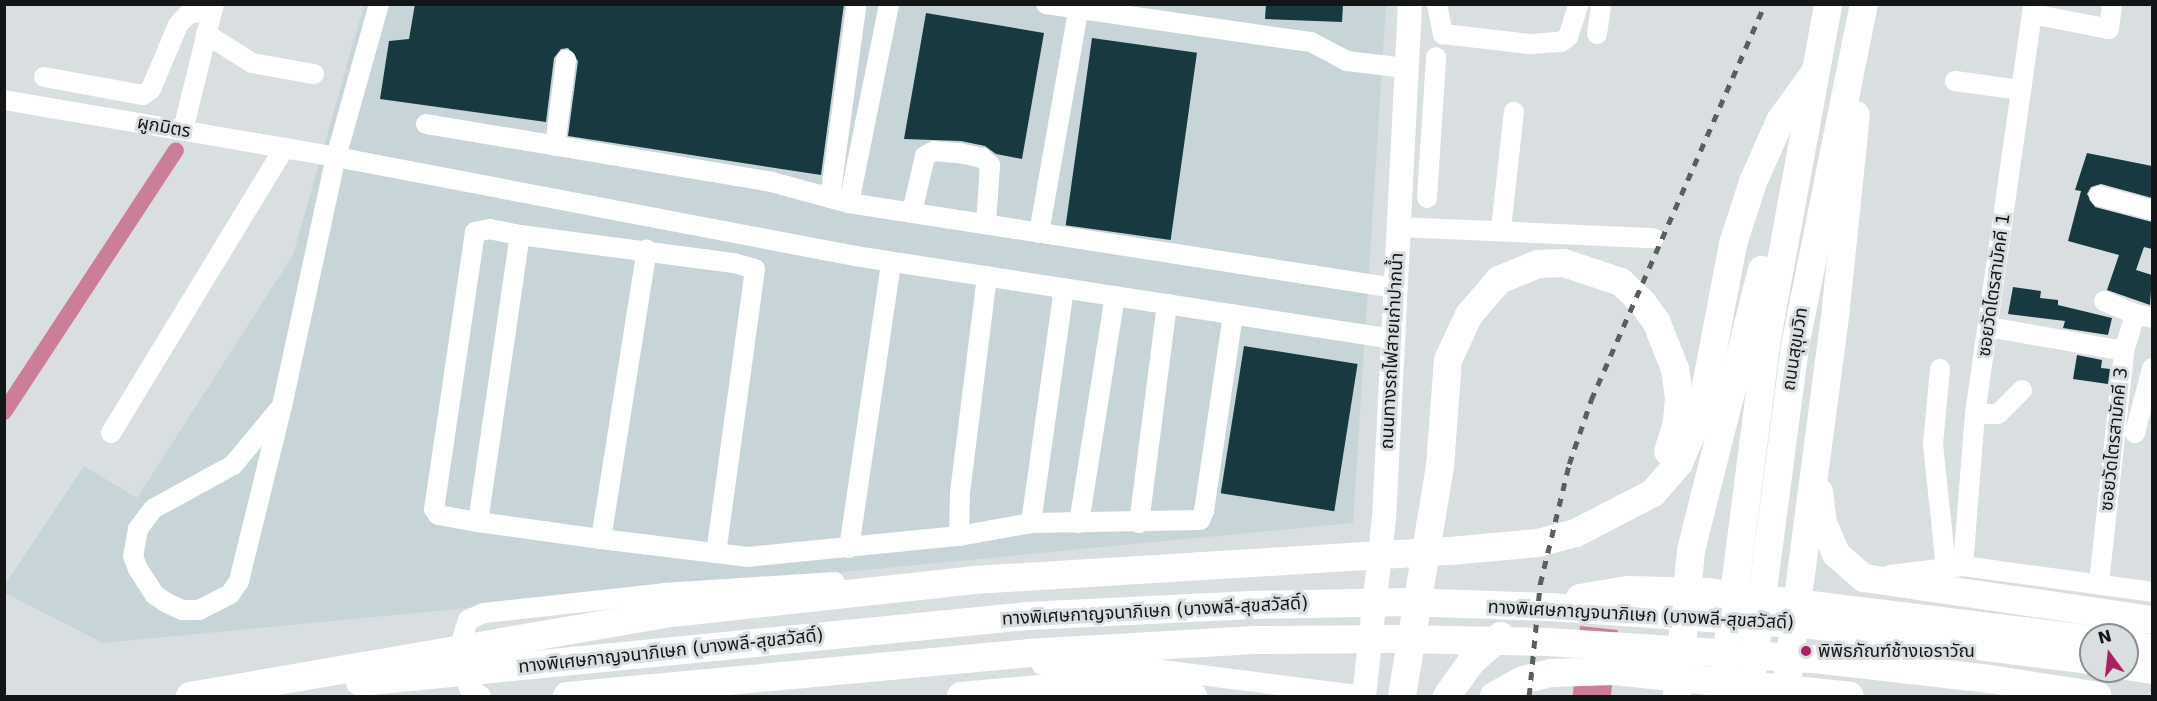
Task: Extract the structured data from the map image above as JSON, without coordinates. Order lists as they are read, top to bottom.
{
  "streets": {
    "highway": ["ถนนสุขุมวิท", "ทางพิเศษกาญจนาภิเษก (บางพลี-สุขสวัสดิ์)"],
    "main road": ["ถนนทางรถไฟสายเก่าปากน้ำ"],
    "street": ["ผูกมิตร", "ซอยวัดไตรสามัคคี 1", "ซอยวัดไตรสามัคคี 3"]
  },
  "crossings": [
    ["ผูกมิตร", "ถนนทางรถไฟสายเก่าปากน้ำ"]
  ],
  "places": ["พิพิธภัณฑ์ช้างเอราวัณ"],
  "north": "top"
}
